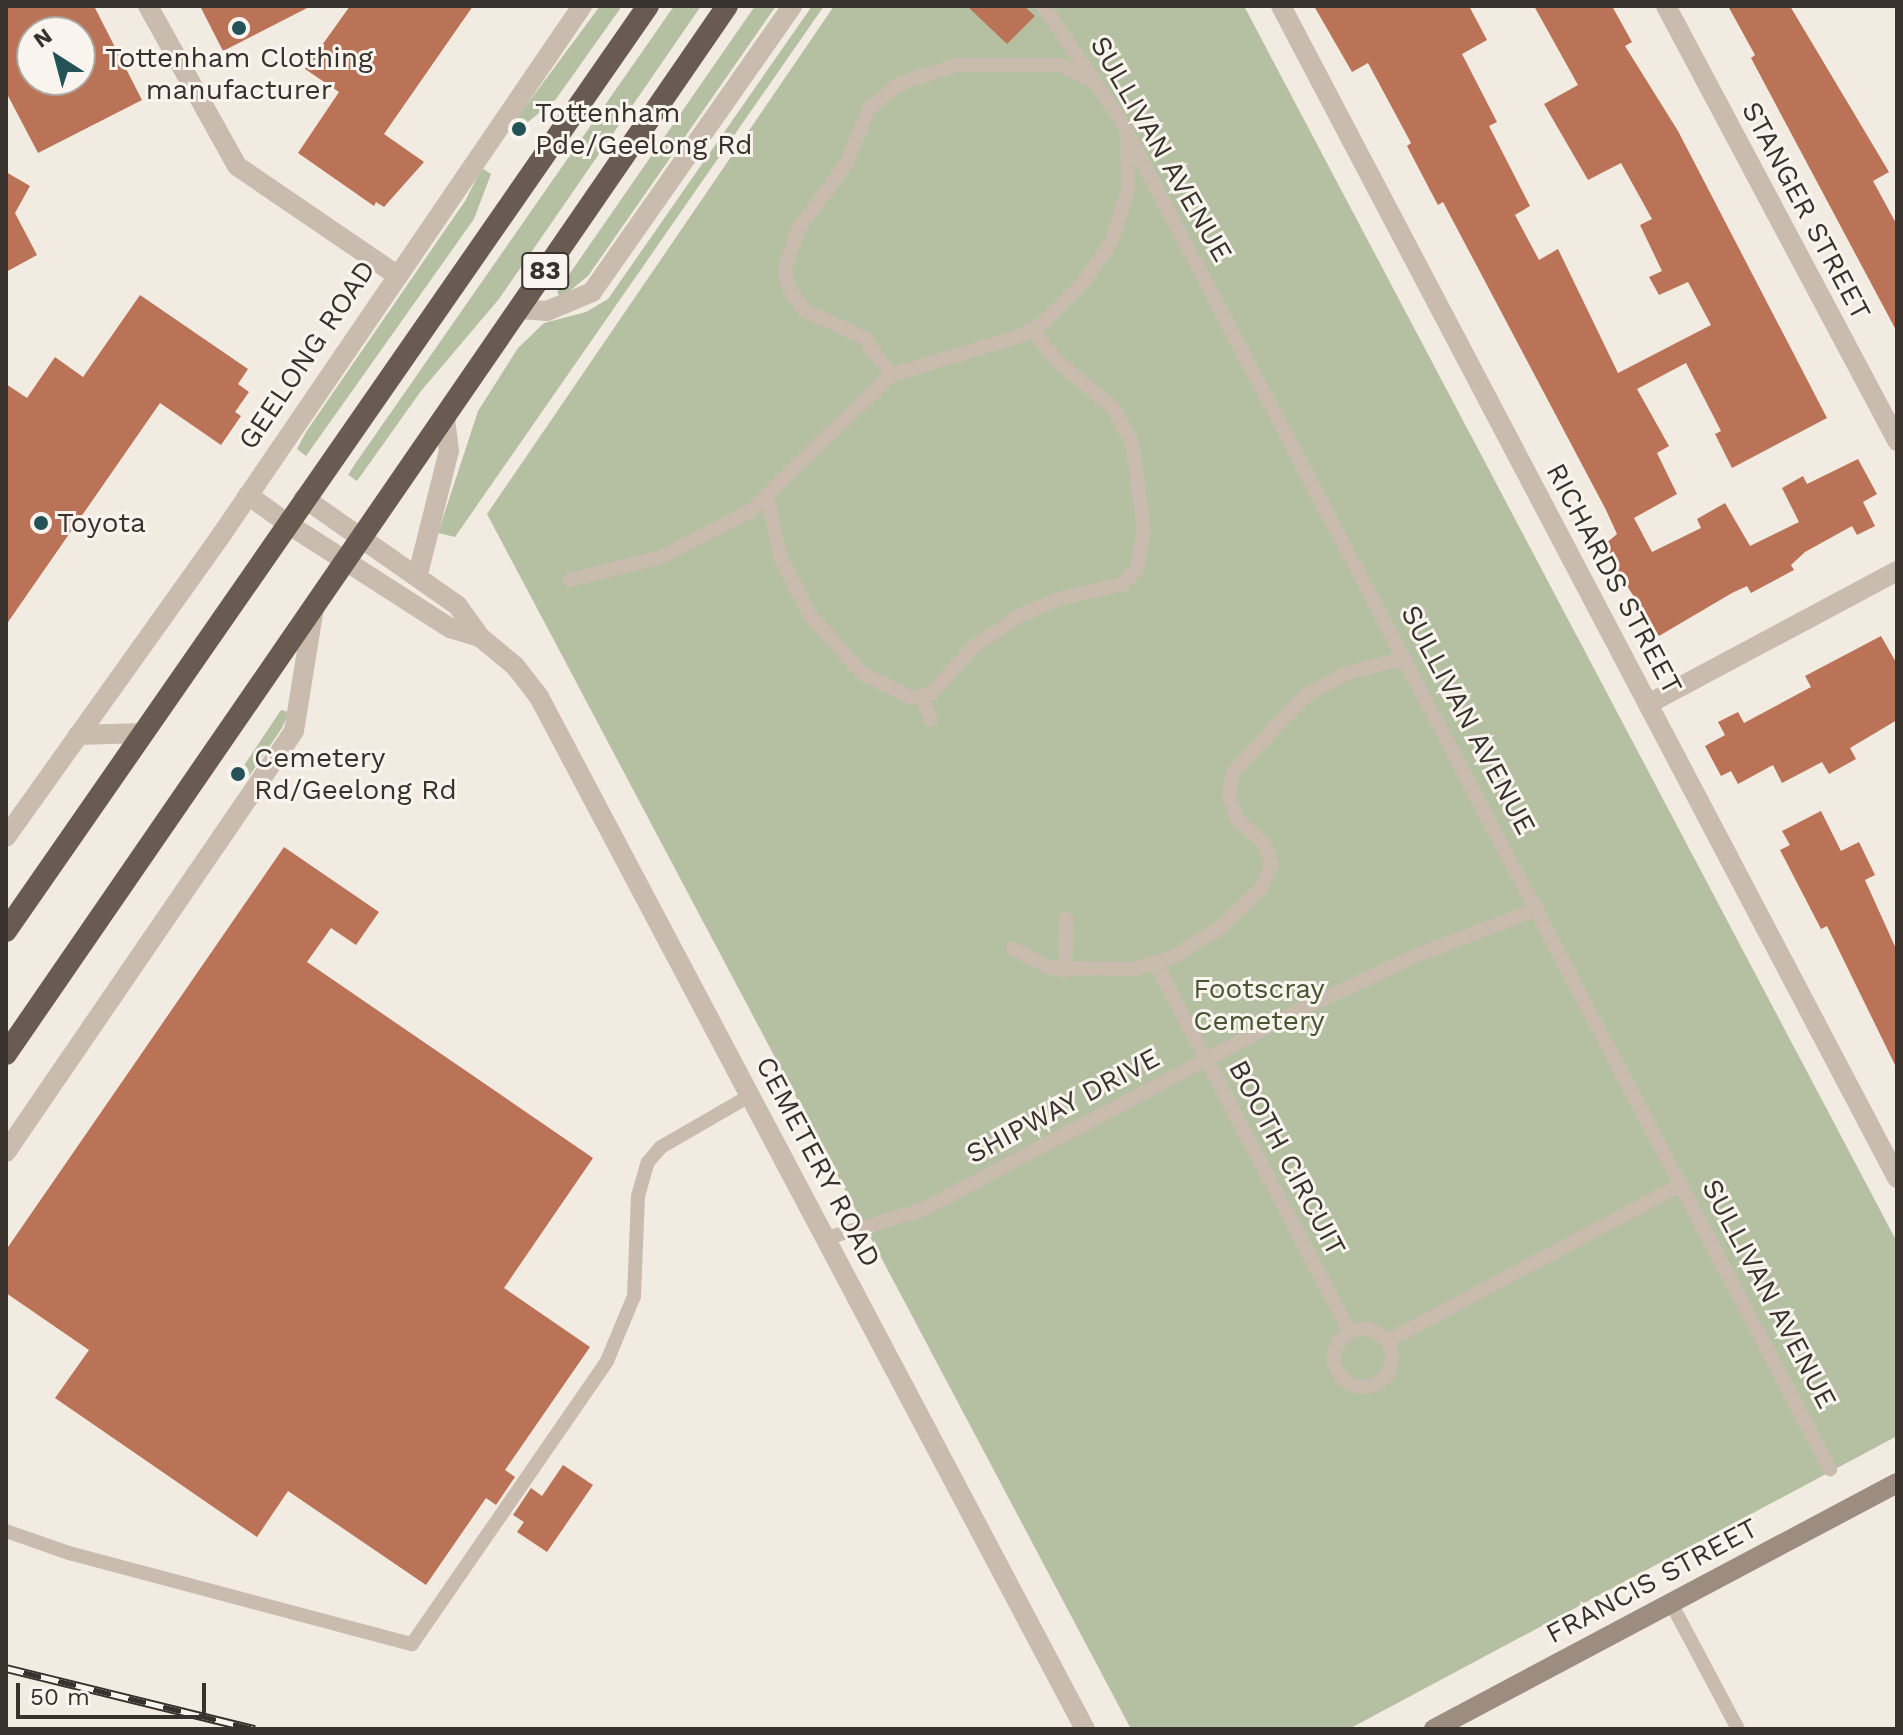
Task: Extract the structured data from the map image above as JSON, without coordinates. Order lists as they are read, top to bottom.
{
  "streets": {
    "highway": ["83"],
    "main road": ["FRANCIS STREET"],
    "street": [
      "STANGER STREET",
      "GEELONG ROAD",
      "RICHARDS STREET",
      "CEMETERY ROAD"
    ],
    "lane": ["SULLIVAN AVENUE", "SHIPWAY DRIVE", "BOOTH CIRCUIT"]
  },
  "crossings": [
    ["SULLIVAN AVENUE", "SHIPWAY DRIVE"],
    ["83", "CEMETERY ROAD"],
    ["GEELONG ROAD", "CEMETERY ROAD"],
    ["SHIPWAY DRIVE", "BOOTH CIRCUIT"],
    ["SHIPWAY DRIVE", "CEMETERY ROAD"]
  ],
  "parks": ["Footscray Cemetery"],
  "places": [
    "Tottenham Clothing manufacturer",
    "Tottenham Pde/Geelong Rd",
    "Toyota",
    "Cemetery Rd/Geelong Rd"
  ],
  "scale_bar": "50 m",
  "north": "top left"
}
